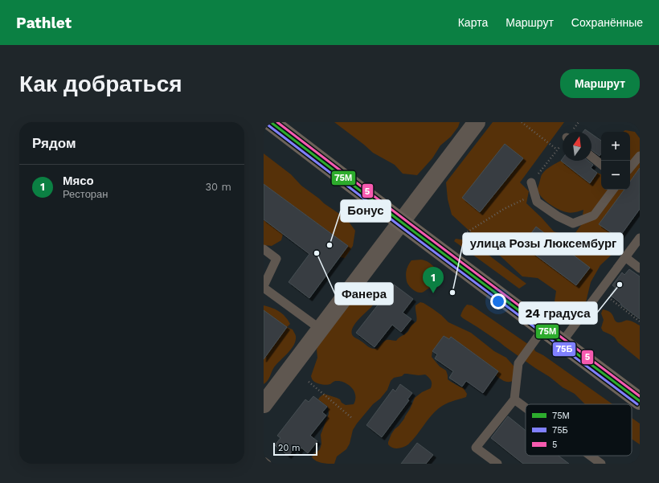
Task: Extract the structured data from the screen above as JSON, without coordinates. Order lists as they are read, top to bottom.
{
  "places": [
    "Бонус",
    "Фанера",
    "24 градуса",
    "улица Розы Люксембург"
  ],
  "lines": ["transit line 75М", "transit line 5", "transit line 75Б"],
  "legend": ["75М", "75Б", "5"],
  "scale_bar": "20 m",
  "north": "top",
  "page": {
    "header": "Pathlet",
    "nav": ["Карта", "Маршрут", "Сохранённые"],
    "buttons": "Маршрут",
    "title": "Как добраться",
    "heading": "Рядом",
    "map_buttons": ["+", "−"],
    "list": [
      {
        "mark": "1",
        "name": "Мясо",
        "note": "Ресторан",
        "value": "30 m"
      }
    ],
    "pins": "1",
    "scale": "20 m"
  }
}
